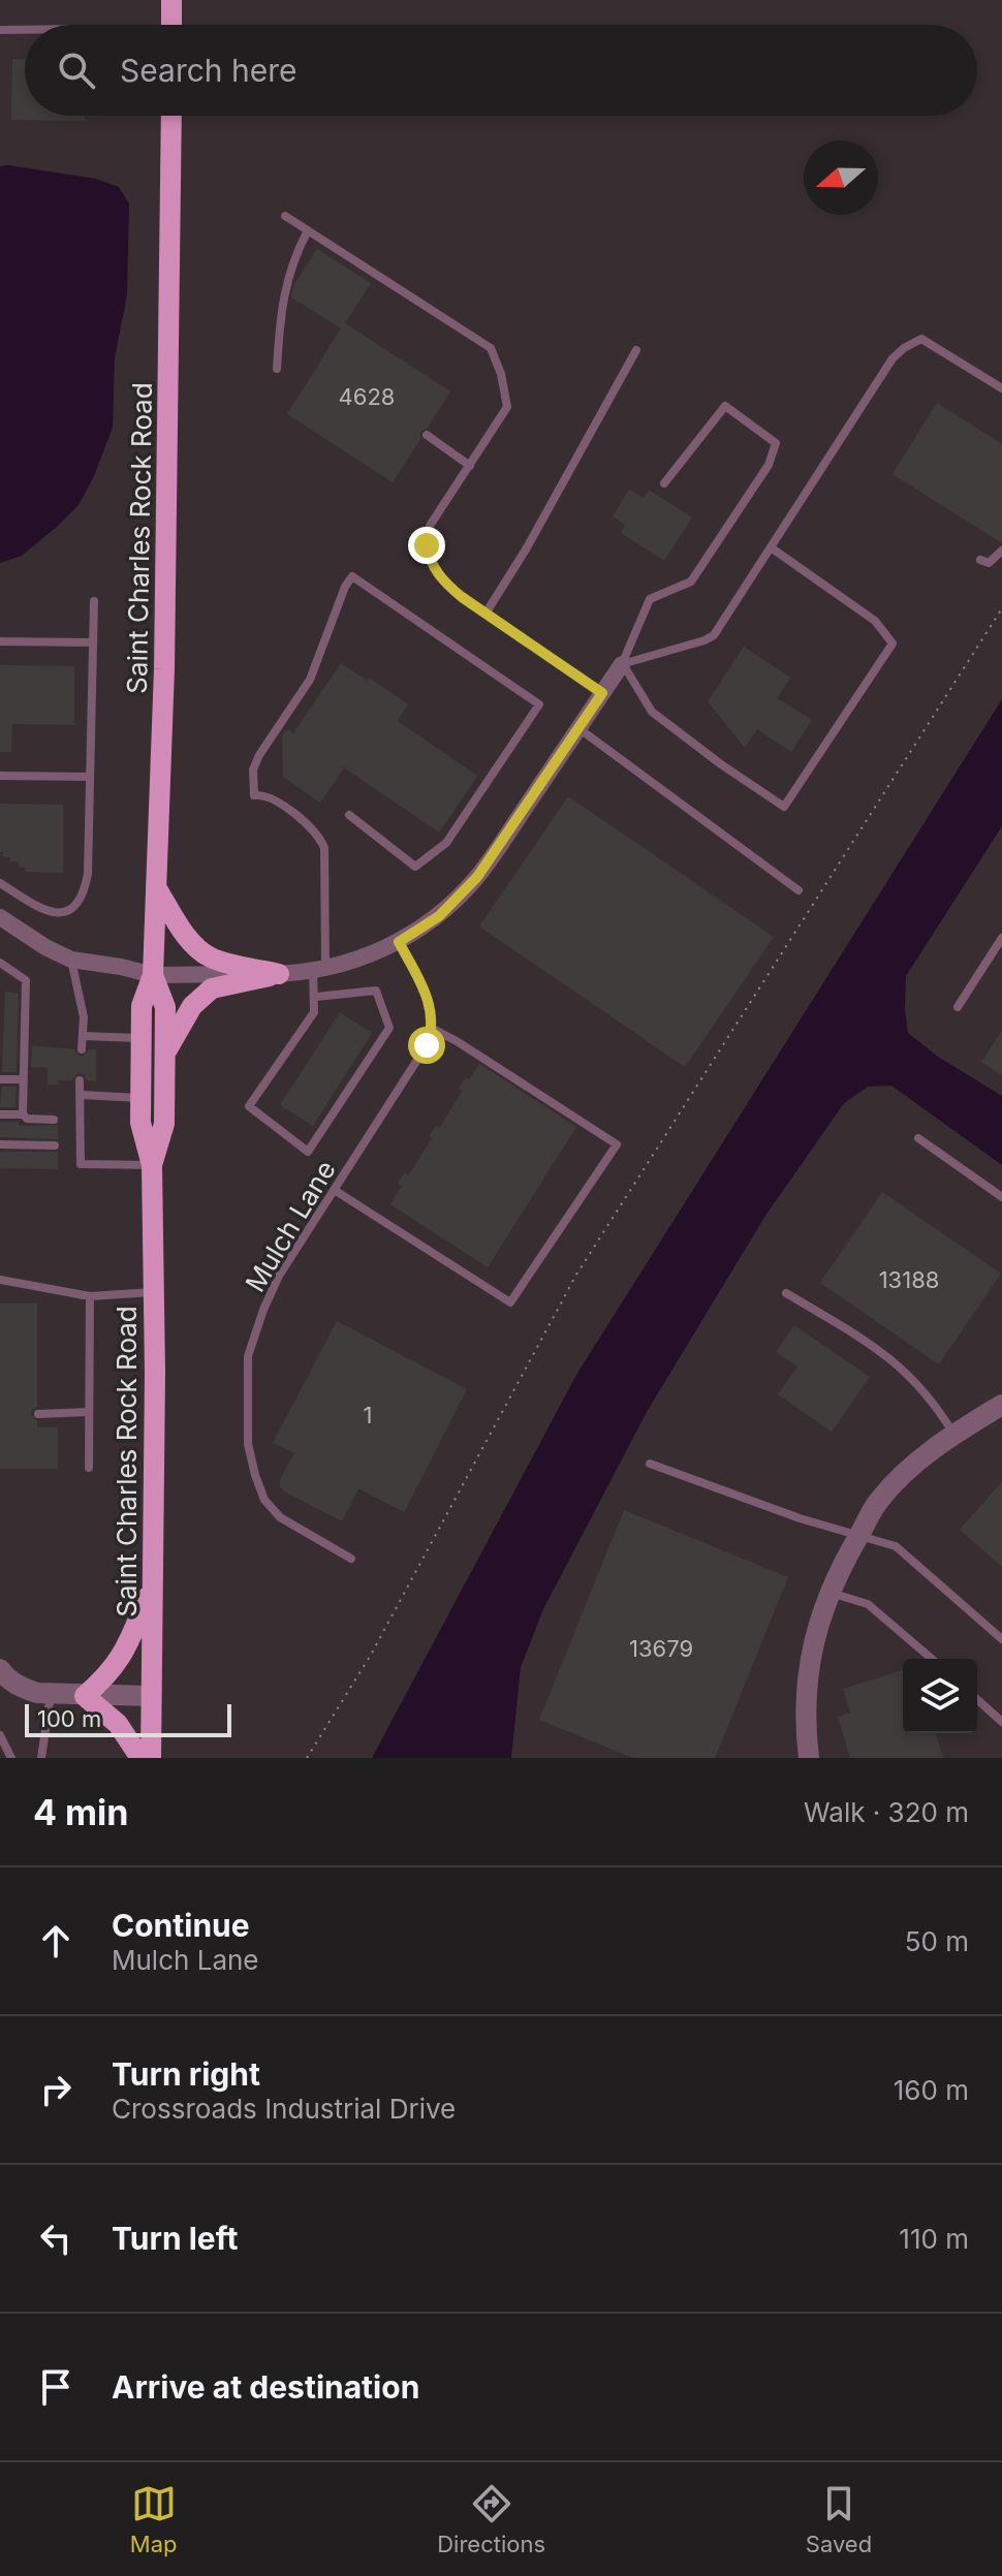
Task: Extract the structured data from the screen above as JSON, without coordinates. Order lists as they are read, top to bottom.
{
  "streets": {
    "main road": ["Saint Charles Rock Road"],
    "lane": ["Mulch Lane"]
  },
  "house_numbers": [
    "4628",
    "13188",
    "1",
    "13679"
  ],
  "scale_bar": "100 m",
  "north": "left",
  "page": {
    "search": "Search here",
    "scale": "100 m",
    "heading": ["4 min", "Walk · 320 m"],
    "list": [
      ["Continue", "Mulch Lane", "50 m"],
      ["Turn right", "Crossroads Industrial Drive", "160 m"],
      ["Turn left", "110 m"],
      "Arrive at destination"
    ],
    "nav": ["Map", "Directions", "Saved"]
  }
}
